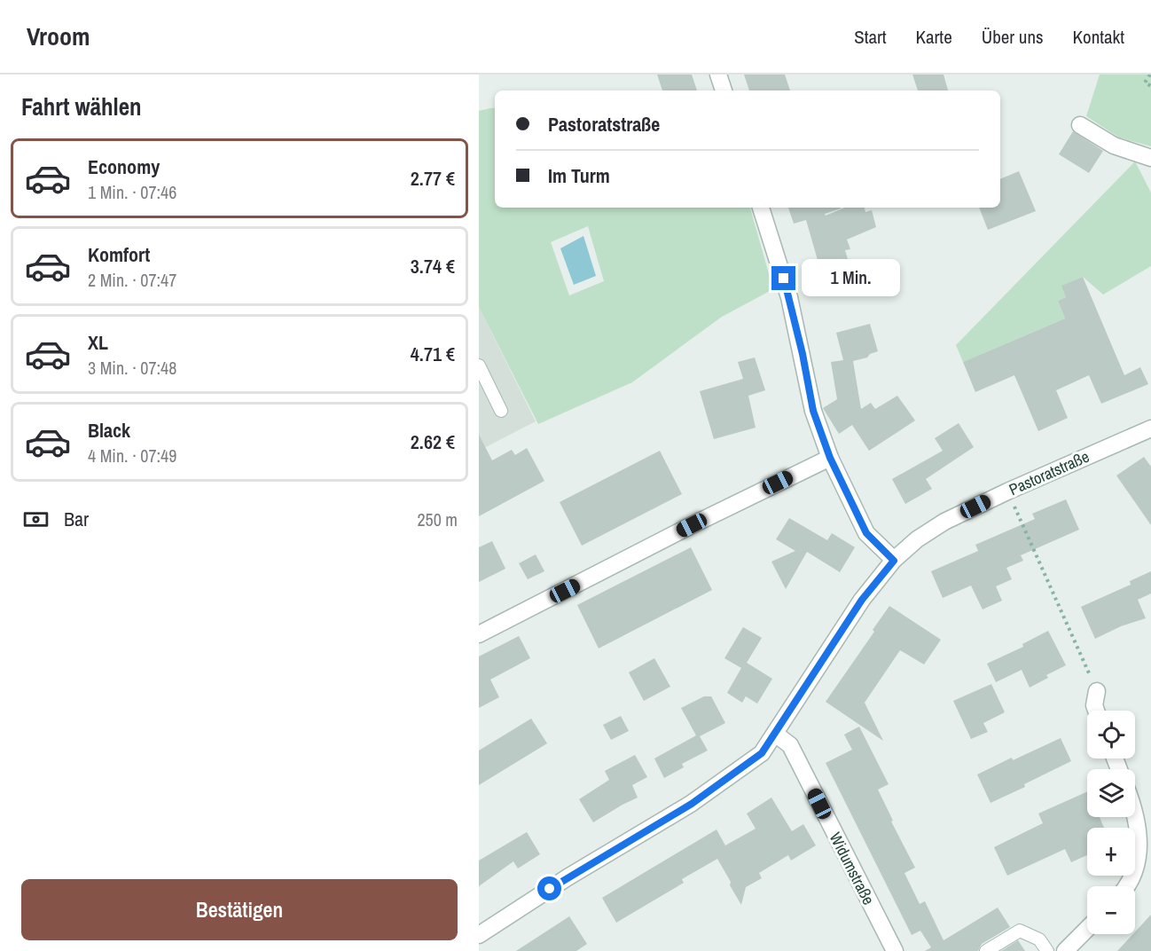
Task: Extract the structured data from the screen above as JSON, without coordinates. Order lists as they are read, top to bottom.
{
  "streets": {
    "street": ["Pastoratstraße", "Widumstraße"]
  },
  "crossings": [
    ["Pastoratstraße", "Widumstraße"]
  ],
  "page": {
    "header": "Vroom",
    "nav": [
      "Start",
      "Karte",
      "Über uns",
      "Kontakt"
    ],
    "heading": "Fahrt wählen",
    "banner": ["Pastoratstraße", "Im Turm"],
    "list": [
      {
        "name": "Economy",
        "note": "1 Min. · 07:46",
        "value": "2.77 €"
      },
      {
        "name": "Komfort",
        "note": "2 Min. · 07:47",
        "value": "3.74 €"
      },
      {
        "name": "XL",
        "note": "3 Min. · 07:48",
        "value": "4.71 €"
      },
      {
        "name": "Black",
        "note": "4 Min. · 07:49",
        "value": "2.62 €"
      }
    ],
    "bubble": "1 Min.",
    "pay": ["Bar", "250 m"],
    "map_buttons": ["+", "−"],
    "buttons": "Bestätigen"
  }
}
